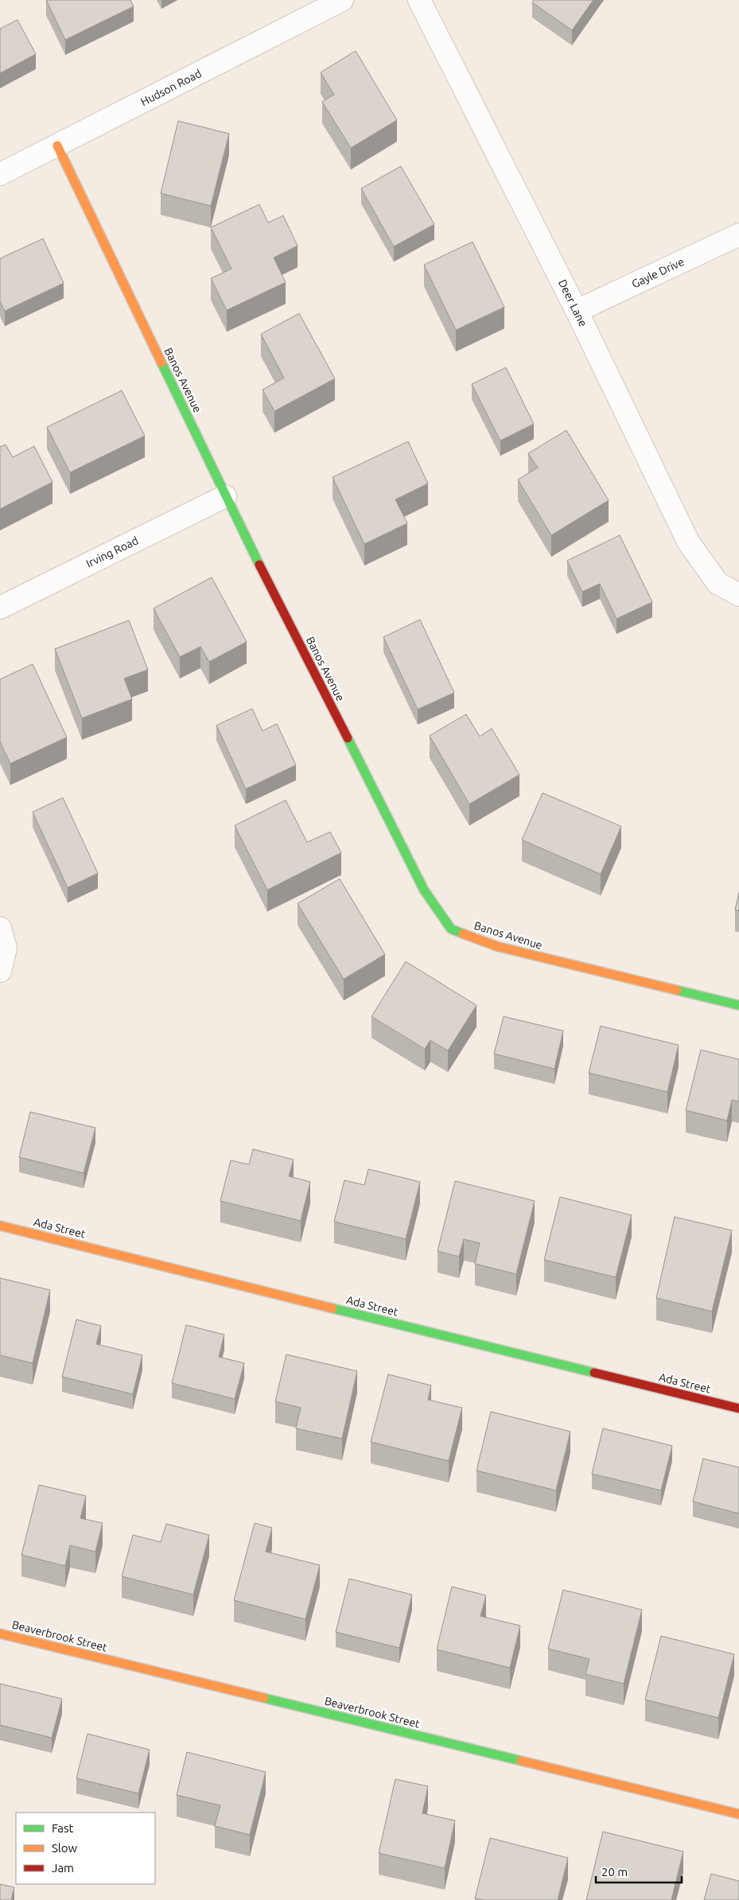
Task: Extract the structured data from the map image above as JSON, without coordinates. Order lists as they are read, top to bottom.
{
  "streets": {
    "street": [
      "Hudson Road",
      "Gayle Drive",
      "Deer Lane",
      "Banos Avenue",
      "Irving Road",
      "Ada Street",
      "Beaverbrook Street"
    ]
  },
  "crossings": [
    ["Hudson Road", "Banos Avenue"],
    ["Gayle Drive", "Deer Lane"],
    ["Banos Avenue", "Irving Road"]
  ],
  "legend": ["Fast", "Slow", "Jam"],
  "scale_bar": "20 m"
}
